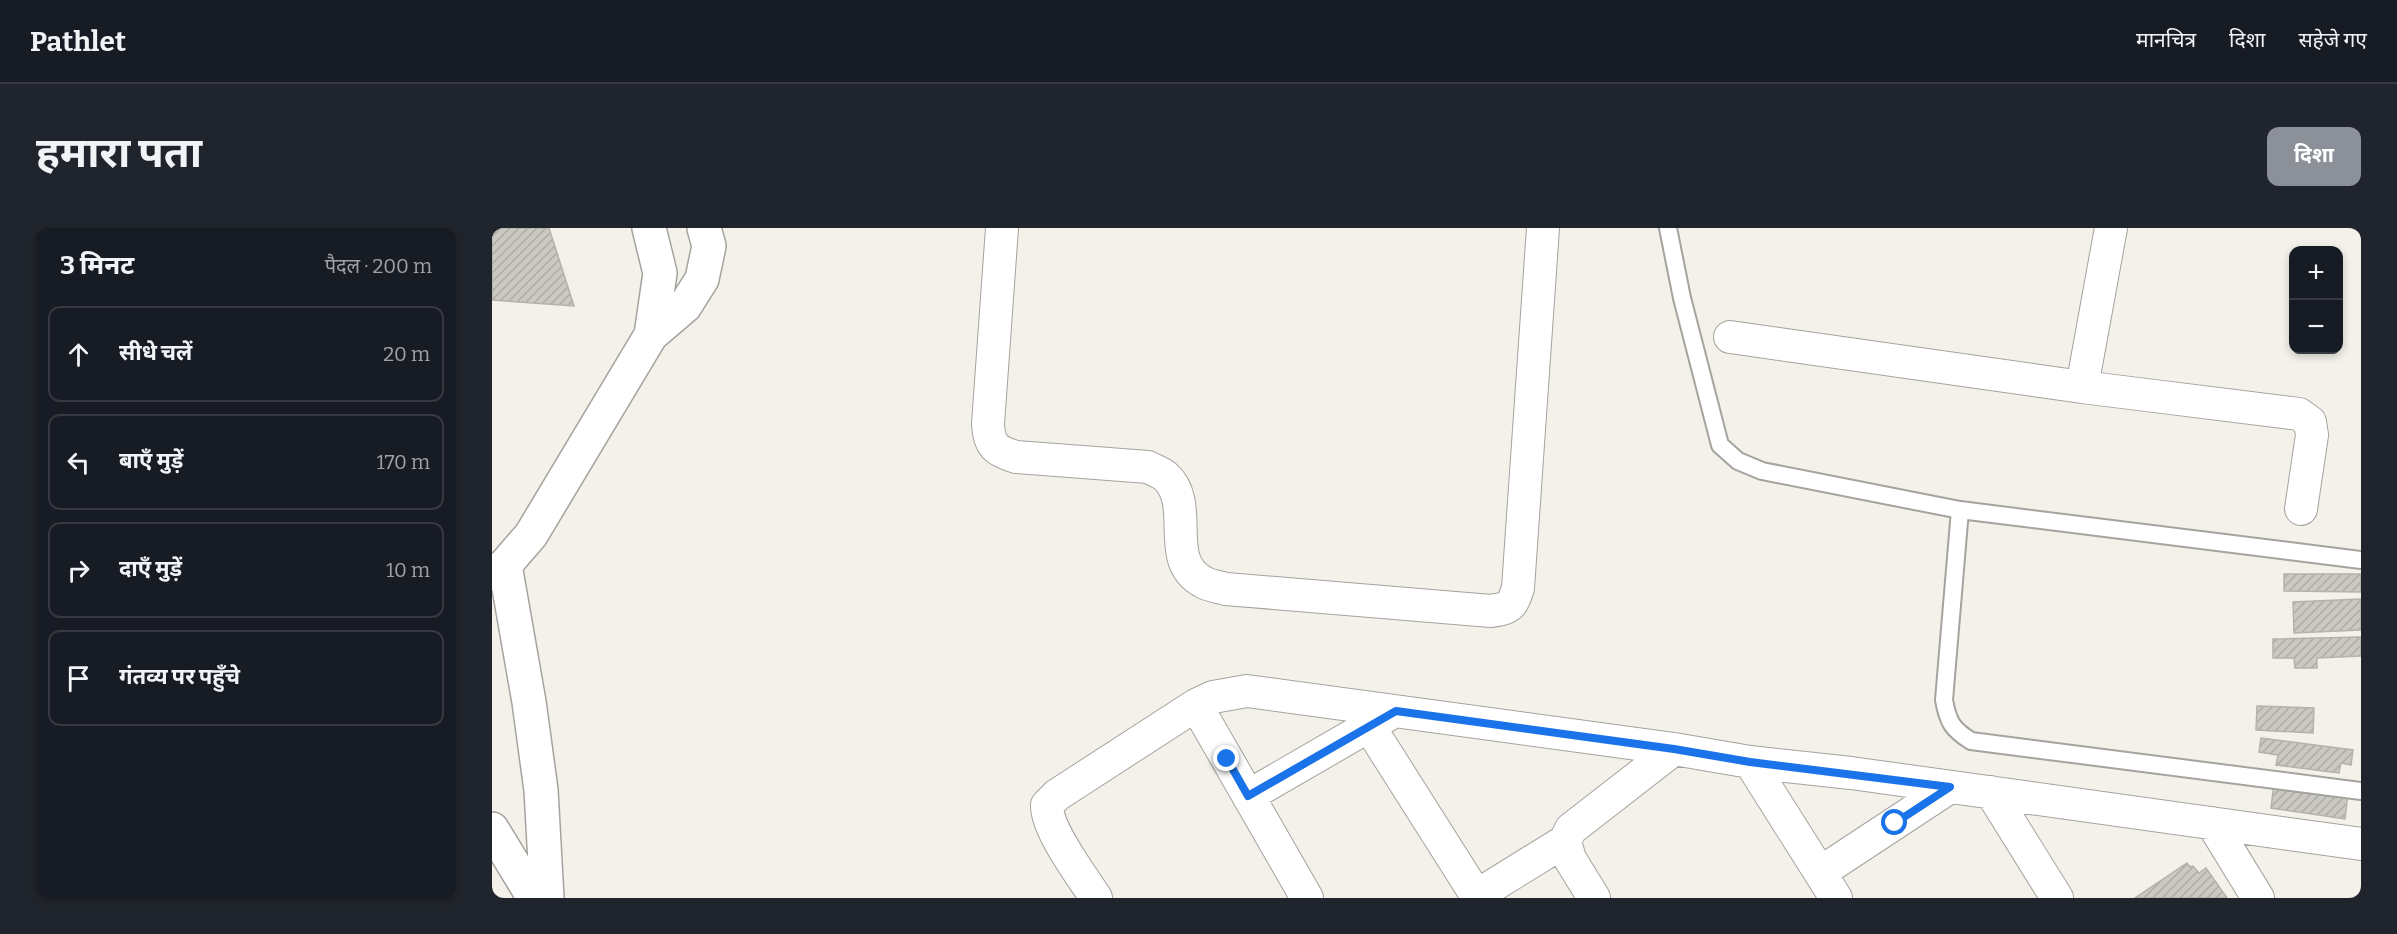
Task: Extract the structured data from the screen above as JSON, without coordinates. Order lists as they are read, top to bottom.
{
  "page": {
    "header": "Pathlet",
    "nav": ["मानचित्र", "दिशा", "सहेजे गए"],
    "buttons": "दिशा",
    "title": "हमारा पता",
    "heading": ["3 मिनट", "पैदल · 200 m"],
    "map_buttons": ["+", "−"],
    "list": [
      ["सीधे चलें", "20 m"],
      ["बाएँ मुड़ें", "170 m"],
      ["दाएँ मुड़ें", "10 m"],
      "गंतव्य पर पहुँचे"
    ]
  }
}
